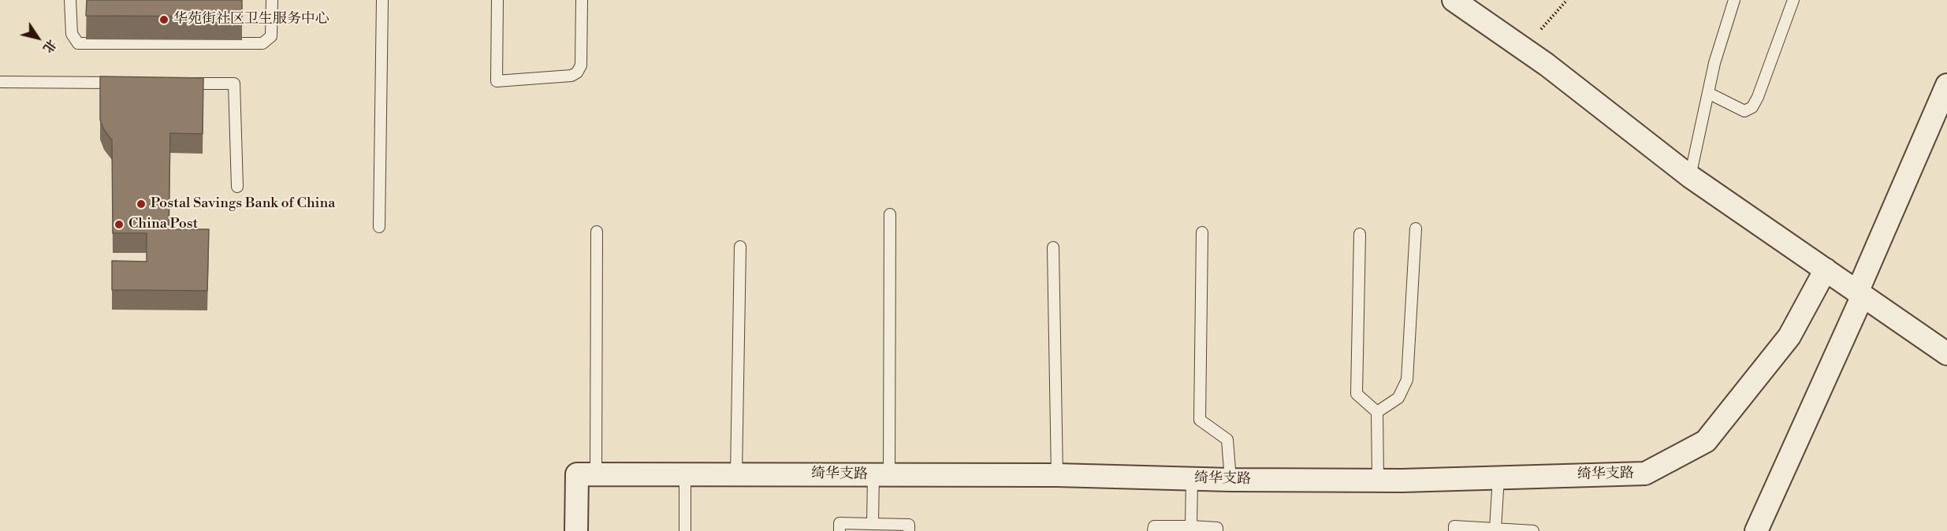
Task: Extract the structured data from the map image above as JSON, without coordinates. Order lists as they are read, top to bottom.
{
  "streets": {
    "street": ["绮华支路"]
  },
  "places": ["华苑街社区卫生服务中心", "Postal Savings Bank of China", "China Post"],
  "north": "bottom right"
}
